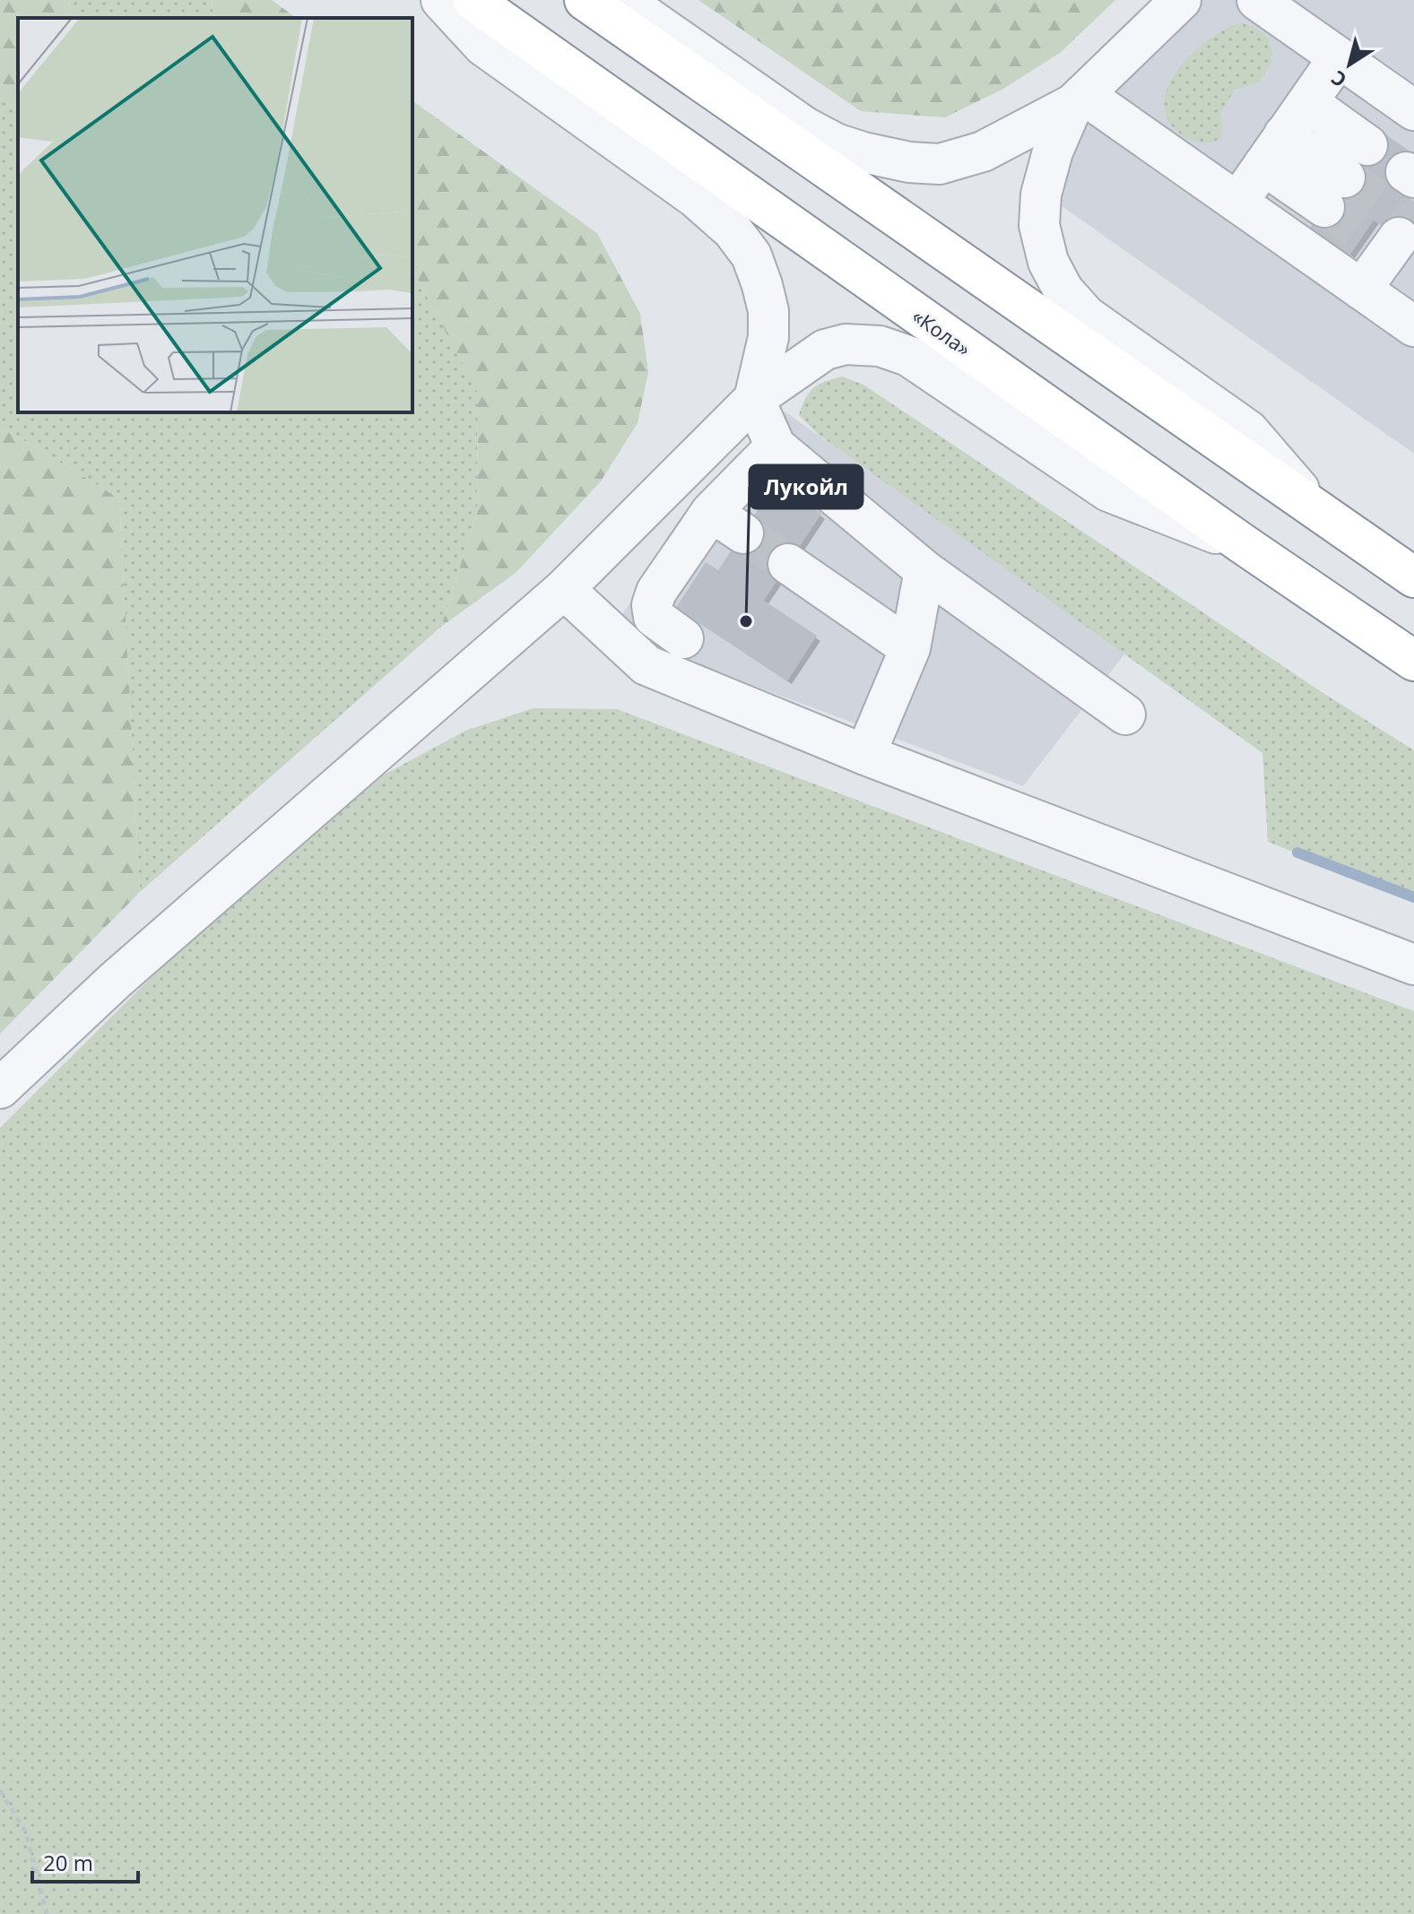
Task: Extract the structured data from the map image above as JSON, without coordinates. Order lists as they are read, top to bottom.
{
  "streets": {
    "highway": ["«Кола»"]
  },
  "places": ["Лукойл"],
  "scale_bar": "20 m",
  "north": "bottom left"
}
